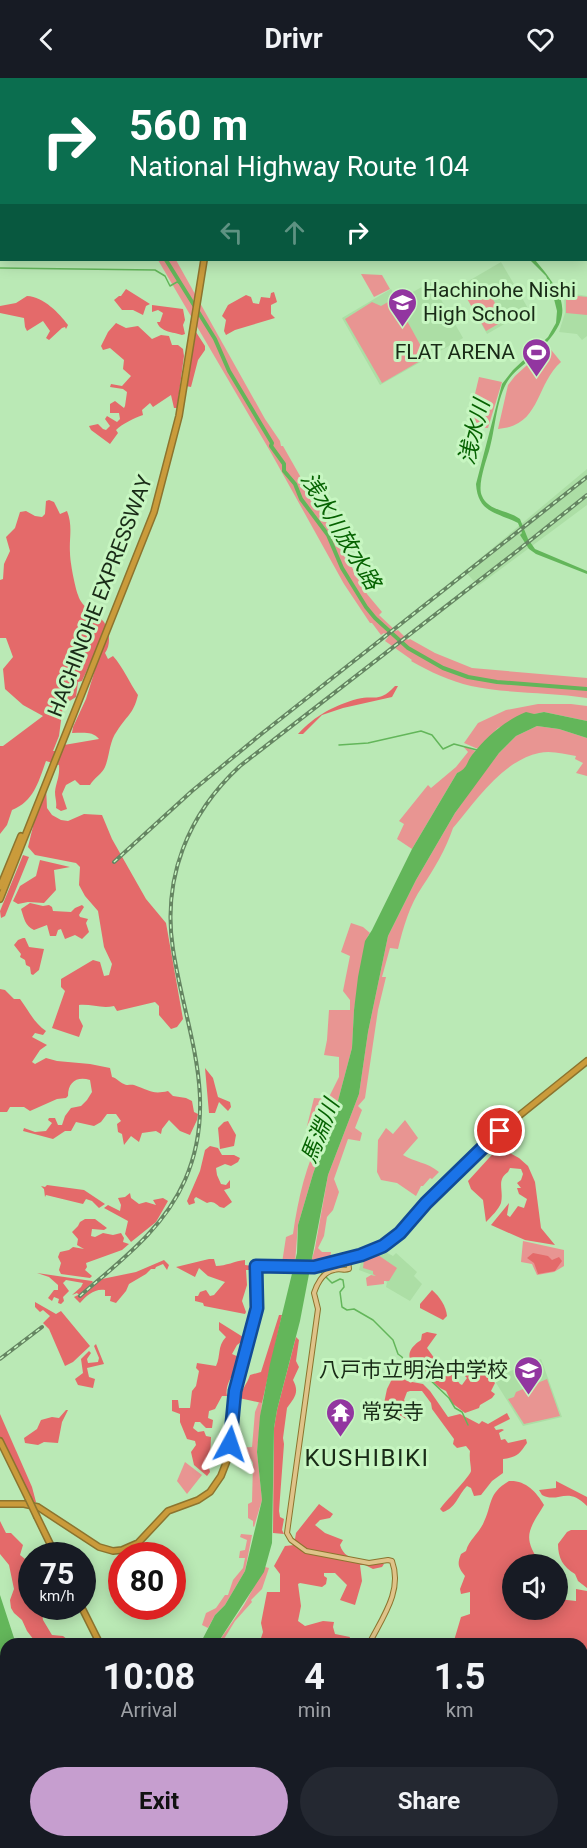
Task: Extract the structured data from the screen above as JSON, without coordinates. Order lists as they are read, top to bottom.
{
  "streets": {
    "highway": ["HACHINOHE EXPRESSWAY"]
  },
  "districts": ["KUSHIBIKI"],
  "water": ["浅水川", "浅水川放水路", "馬淵川"],
  "places": {
    "school or university": ["Hachinohe Nishi High School", "八戸市立明治中学校"],
    "sports": ["FLAT ARENA"],
    "temple": ["常安寺"]
  },
  "page": {
    "header": "Drivr",
    "turn": ["560 m", "National Highway Route 104"],
    "speed": "75 km/h",
    "limit": "80",
    "eta": [
      "10:08",
      "Arrival",
      "4",
      "min",
      "1.5",
      "km"
    ],
    "buttons": ["Exit", "Share"]
  }
}
